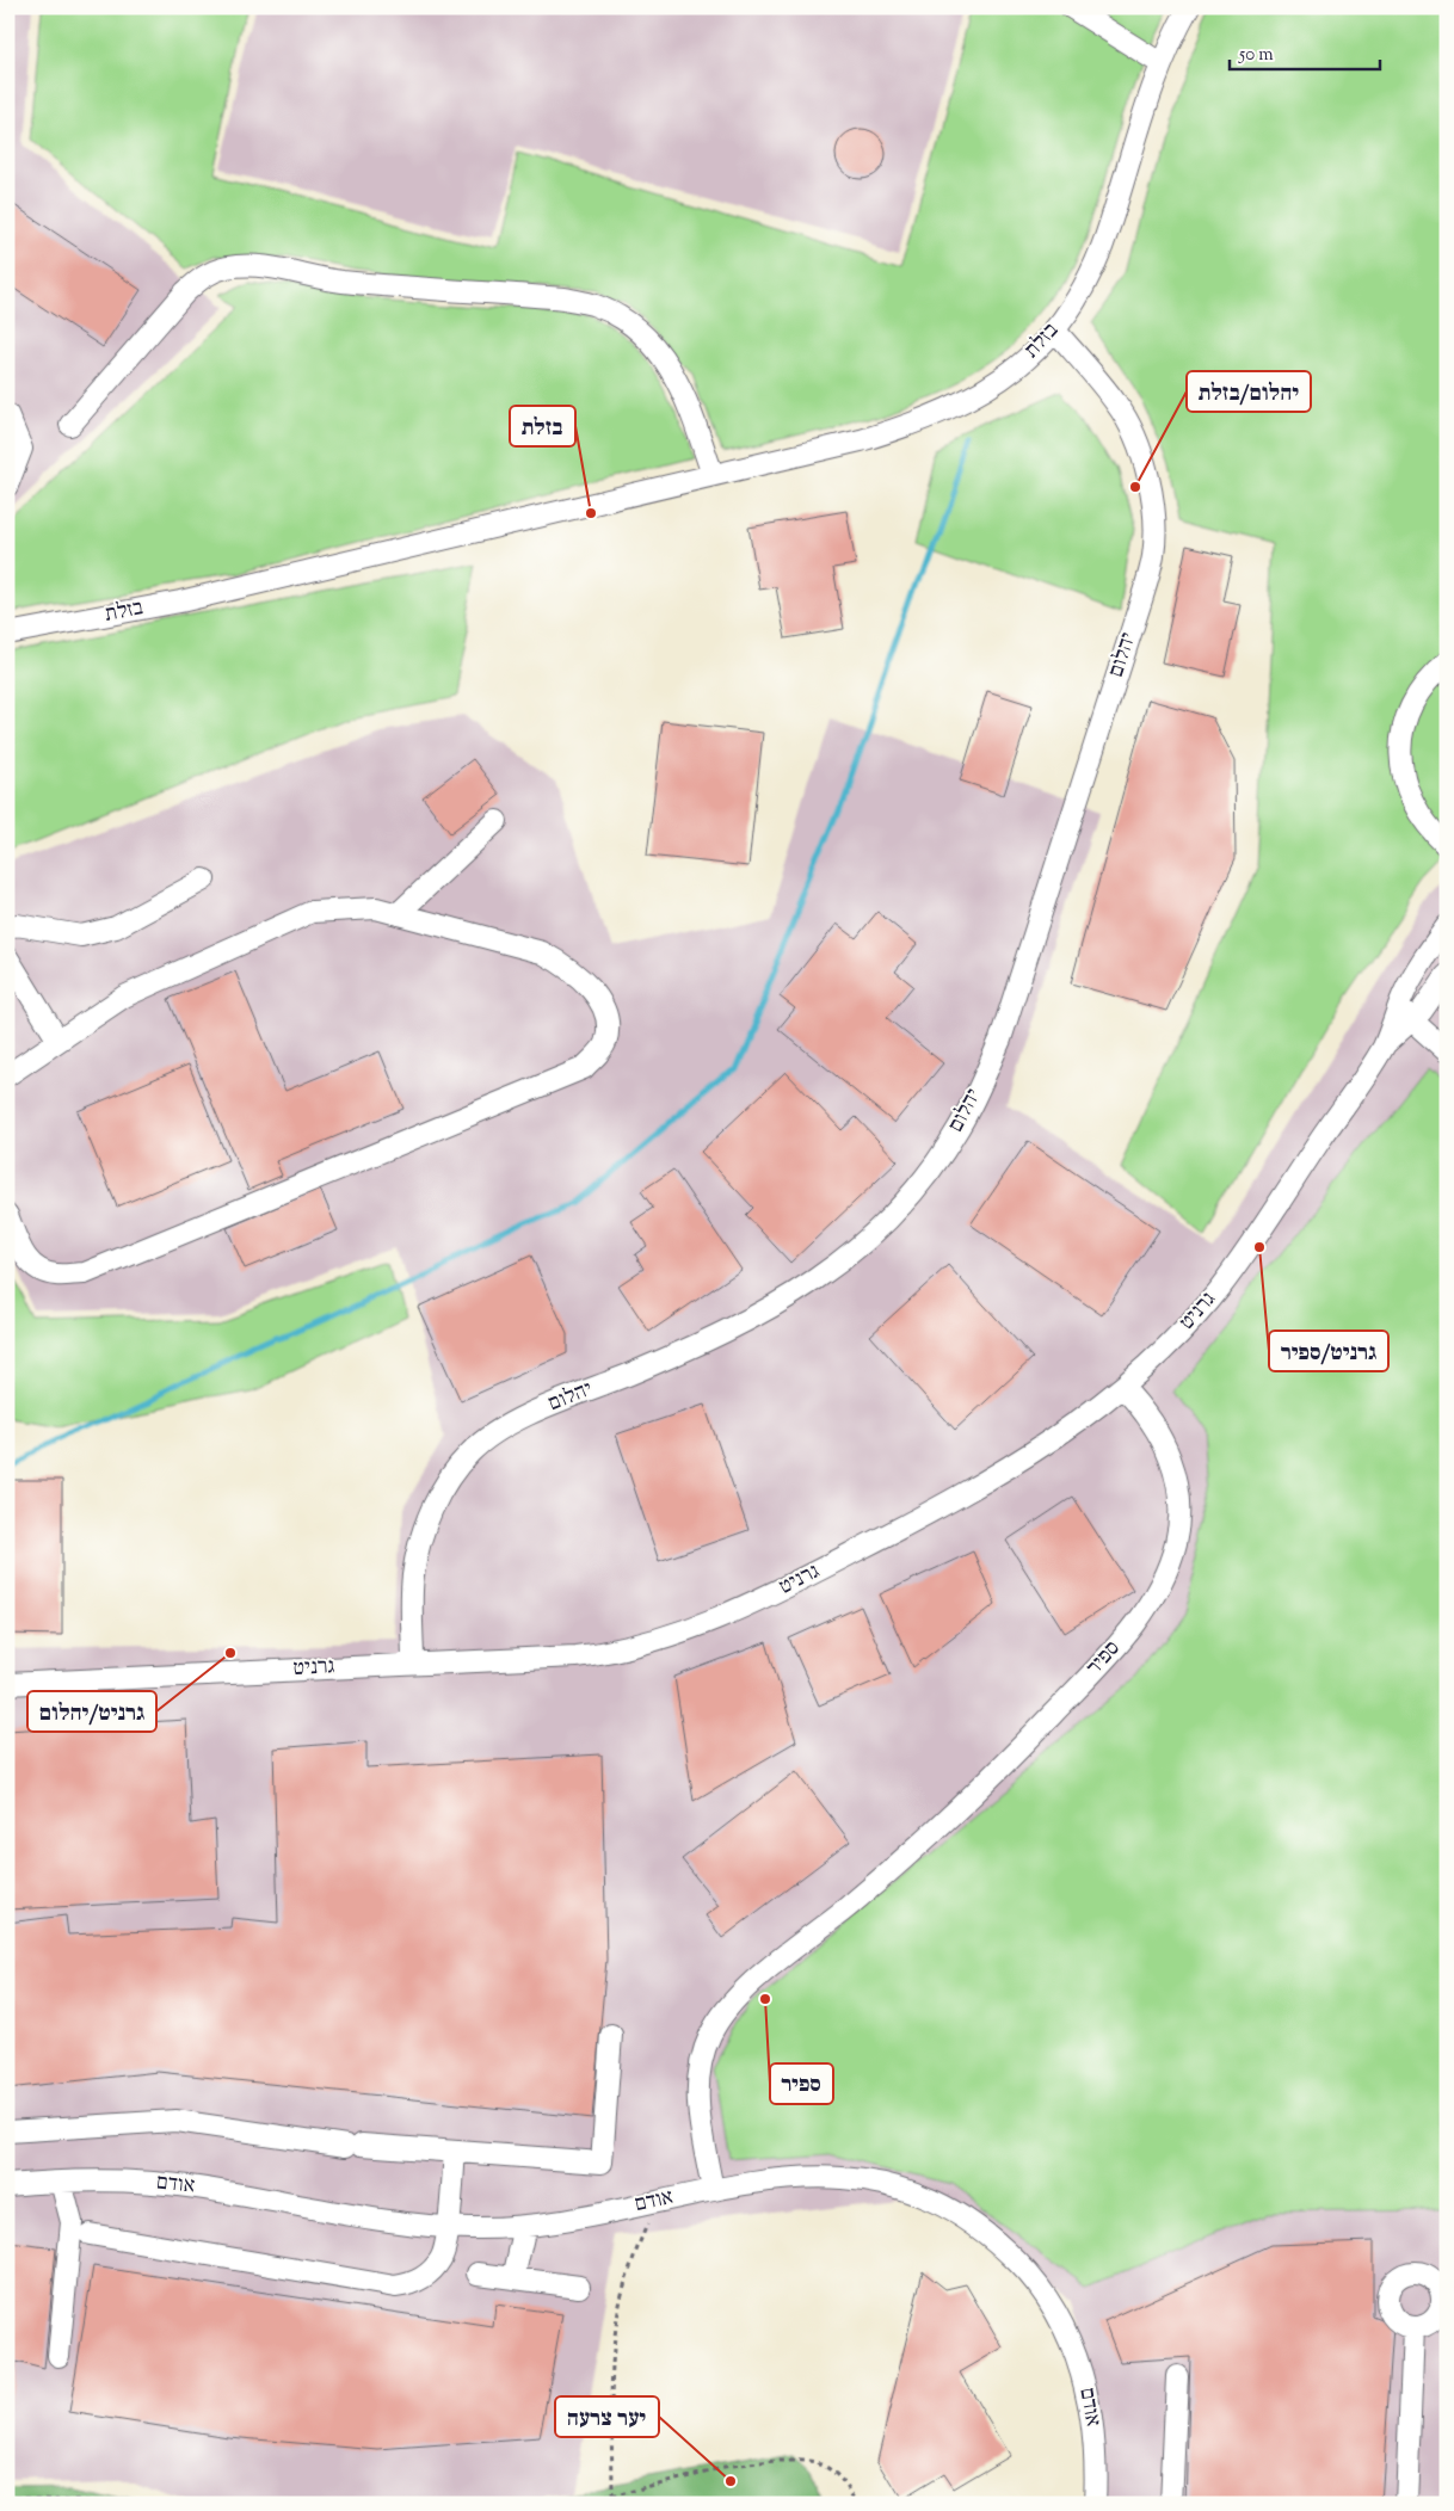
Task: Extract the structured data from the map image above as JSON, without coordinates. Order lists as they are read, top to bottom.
{
  "streets": {
    "street": [
      "בזלת",
      "יהלום",
      "גרניט",
      "ספיר",
      "אודם"
    ]
  },
  "crossings": [
    ["בזלת", "יהלום"],
    ["יהלום", "גרניט"],
    ["גרניט", "ספיר"],
    ["ספיר", "אודם"]
  ],
  "places": [
    "יהלום/בזלת",
    "בזלת",
    "גרניט/ספיר",
    "גרניט/יהלום",
    "ספיר",
    "יער צרעה"
  ],
  "scale_bar": "50 m"
}
